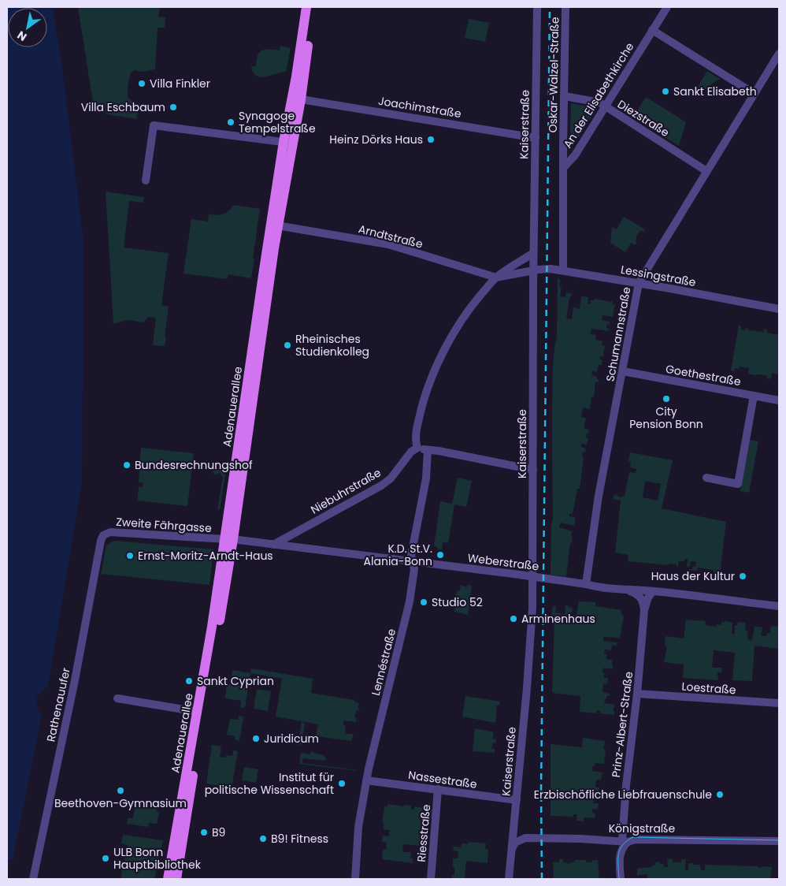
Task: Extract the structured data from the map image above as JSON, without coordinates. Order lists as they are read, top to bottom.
{
  "streets": {
    "main road": ["Adenauerallee"],
    "street": [
      "Oskar-Walzel-Straße",
      "An der Elisabethkirche",
      "Joachimstraße",
      "Diezstraße",
      "Kaiserstraße",
      "Arndtstraße",
      "Lessingstraße",
      "Schumannstraße",
      "Goethestraße",
      "Niebuhrstraße",
      "Zweite Fährgasse",
      "Weberstraße",
      "Lennéstraße",
      "Loestraße",
      "Rathenauufer",
      "Prinz-Albert-Straße",
      "Nassestraße",
      "Königstraße",
      "Riesstraße"
    ]
  },
  "crossings": [
    ["Oskar-Walzel-Straße", "An der Elisabethkirche"],
    ["Oskar-Walzel-Straße", "Diezstraße"],
    ["An der Elisabethkirche", "Diezstraße"],
    ["Joachimstraße", "Kaiserstraße"],
    ["Joachimstraße", "Adenauerallee"],
    ["Diezstraße", "Schumannstraße"],
    ["Kaiserstraße", "Lessingstraße"],
    ["Kaiserstraße", "Weberstraße"],
    ["Kaiserstraße", "Nassestraße"],
    ["Kaiserstraße", "Königstraße"],
    ["Arndtstraße", "Adenauerallee"],
    ["Lessingstraße", "Schumannstraße"],
    ["Schumannstraße", "Goethestraße"],
    ["Schumannstraße", "Weberstraße"],
    ["Adenauerallee", "Zweite Fährgasse"],
    ["Adenauerallee", "Weberstraße"],
    ["Niebuhrstraße", "Weberstraße"],
    ["Zweite Fährgasse", "Weberstraße"],
    ["Zweite Fährgasse", "Rathenauufer"],
    ["Weberstraße", "Lennéstraße"],
    ["Weberstraße", "Prinz-Albert-Straße"],
    ["Lennéstraße", "Nassestraße"],
    ["Loestraße", "Prinz-Albert-Straße"],
    ["Prinz-Albert-Straße", "Königstraße"],
    ["Nassestraße", "Riesstraße"]
  ],
  "places": [
    "Villa Finkler",
    "Sankt Elisabeth",
    "Villa Eschbaum",
    "Synagoge Tempelstraße",
    "Heinz Dörks Haus",
    "Rheinisches Studienkolleg",
    "City Pension Bonn",
    "Bundesrechnungshof",
    "K.D. St.V. Alania-Bonn",
    "Ernst-Moritz-Arndt-Haus",
    "Haus der Kultur",
    "Studio 52",
    "Arminenhaus",
    "Sankt Cyprian",
    "Juridicum",
    "Institut für politische Wissenschaft",
    "Beethoven-Gymnasium",
    "Erzbischöfliche Liebfrauenschule",
    "B9",
    "B9! Fitness",
    "ULB Bonn Hauptbibliothek"
  ],
  "north": "bottom left"
}
